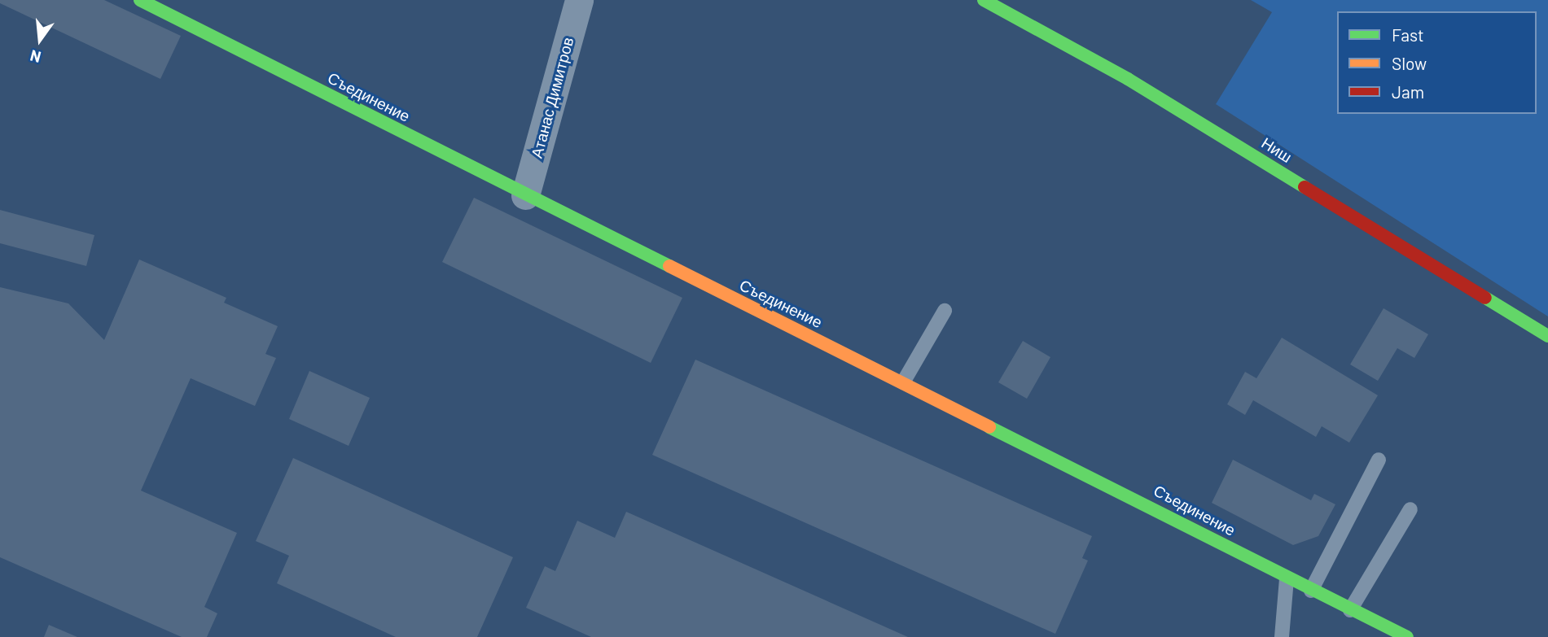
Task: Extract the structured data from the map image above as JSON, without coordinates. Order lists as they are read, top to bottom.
{
  "streets": {
    "main road": ["Съединение", "Ниш"],
    "street": ["Атанас Димитров"]
  },
  "crossings": [
    ["Съединение", "Атанас Димитров"]
  ],
  "legend": ["Fast", "Slow", "Jam"],
  "north": "bottom"
}
